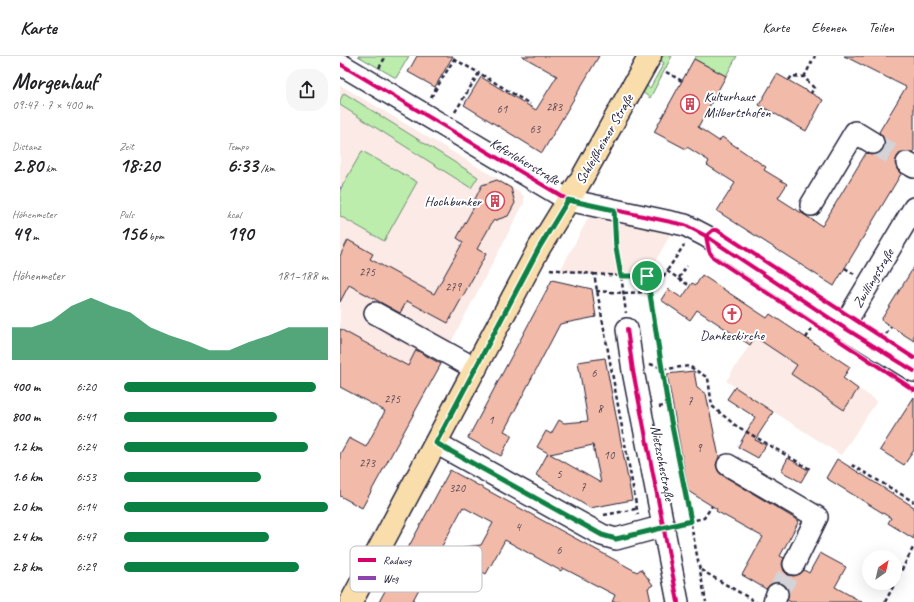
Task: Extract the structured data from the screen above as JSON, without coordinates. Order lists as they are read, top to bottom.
{
  "streets": {
    "main road": ["Schleißheimer Straße"],
    "street": ["Keferloherstraße", "Zwillingstraße", "Nietzschestraße"]
  },
  "crossings": [
    ["Schleißheimer Straße", "Keferloherstraße"],
    ["Keferloherstraße", "Zwillingstraße"]
  ],
  "places": {
    "building": ["Kulturhaus Milbertshofen", "Hochbunker"],
    "church": ["Dankeskirche"]
  },
  "house_numbers": [
    "283",
    "61",
    "63",
    "275",
    "279",
    "6",
    "275",
    "7",
    "8",
    "1",
    "9",
    "10",
    "273",
    "5",
    "7",
    "320",
    "4",
    "6"
  ],
  "legend": ["Radweg", "Weg"],
  "north": "top right",
  "page": {
    "header": "Karte",
    "nav": ["Karte", "Ebenen", "Teilen"],
    "heading": ["Morgenlauf", "09:47 · 7 × 400 m"],
    "stats": [
      ["Distanz", "2.80 km"],
      ["Zeit", "18:20"],
      ["Tempo", "6:33 /km"],
      ["Höhenmeter", "49 m"],
      ["Puls", "156 bpm"],
      ["kcal", "190"]
    ],
    "chart": ["Höhenmeter", "181–188 m"],
    "list": [
      {
        "name": "400 m",
        "note": "6:20"
      },
      {
        "name": "800 m",
        "note": "6:41"
      },
      {
        "name": "1.2 km",
        "note": "6:24"
      },
      {
        "name": "1.6 km",
        "note": "6:53"
      },
      {
        "name": "2.0 km",
        "note": "6:14"
      },
      {
        "name": "2.4 km",
        "note": "6:47"
      },
      {
        "name": "2.8 km",
        "note": "6:29"
      }
    ]
  }
}
